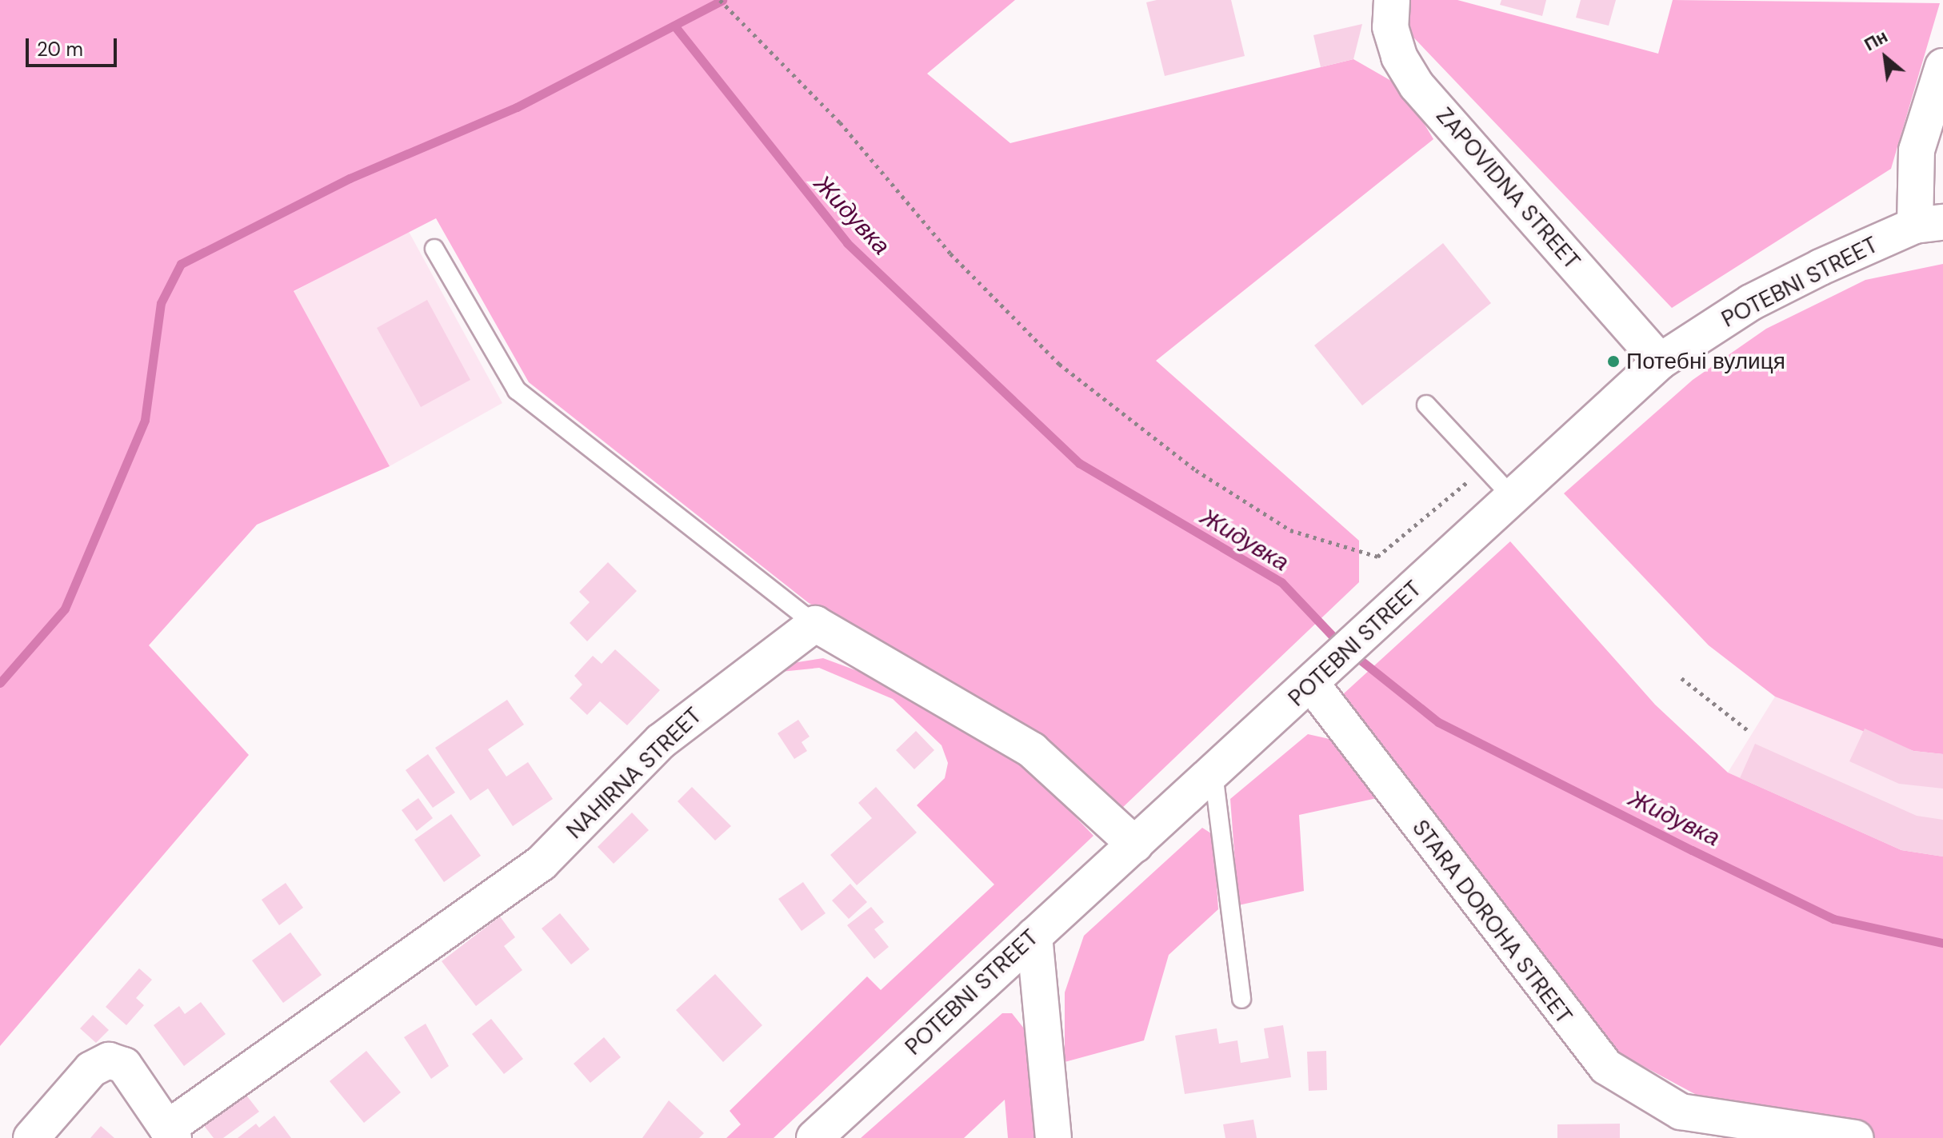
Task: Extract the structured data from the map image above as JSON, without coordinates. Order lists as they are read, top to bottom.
{
  "streets": {
    "street": [
      "ZAPOVIDNA STREET",
      "POTEBNI STREET",
      "NAHIRNA STREET",
      "STARA DOROHA STREET"
    ]
  },
  "crossings": [
    ["ZAPOVIDNA STREET", "POTEBNI STREET"],
    ["POTEBNI STREET", "STARA DOROHA STREET"]
  ],
  "water": ["Жидувка"],
  "places": ["Потебні вулиця"],
  "scale_bar": "20 m",
  "north": "top left"
}
